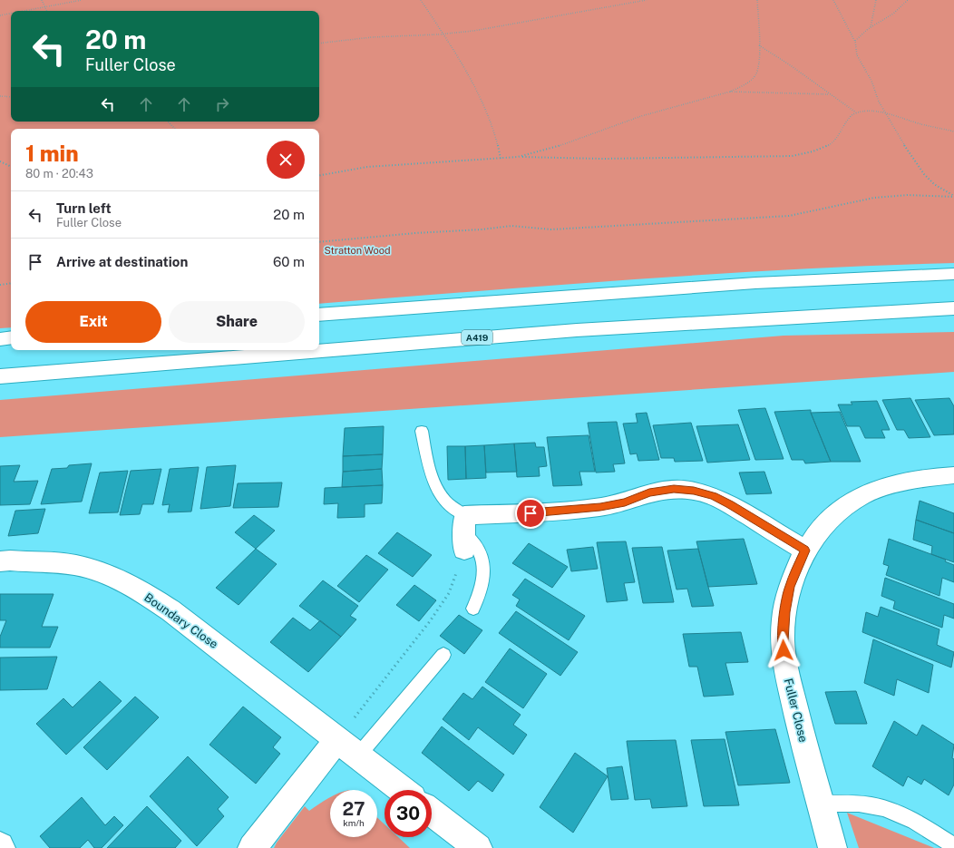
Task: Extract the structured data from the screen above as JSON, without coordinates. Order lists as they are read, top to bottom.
{
  "streets": {
    "main road": ["A419", "Boundary Close", "Fuller Close"]
  },
  "parks": ["Stratton Wood"],
  "page": {
    "turn": ["20 m", "Fuller Close"],
    "heading": ["1 min", "80 m · 20:43"],
    "list": [
      {
        "name": "Turn left",
        "note": "Fuller Close",
        "value": "20 m"
      },
      {
        "name": "Arrive at destination",
        "value": "60 m"
      }
    ],
    "buttons": ["Exit", "Share"],
    "speed": "27 km/h",
    "limit": "30"
  }
}
